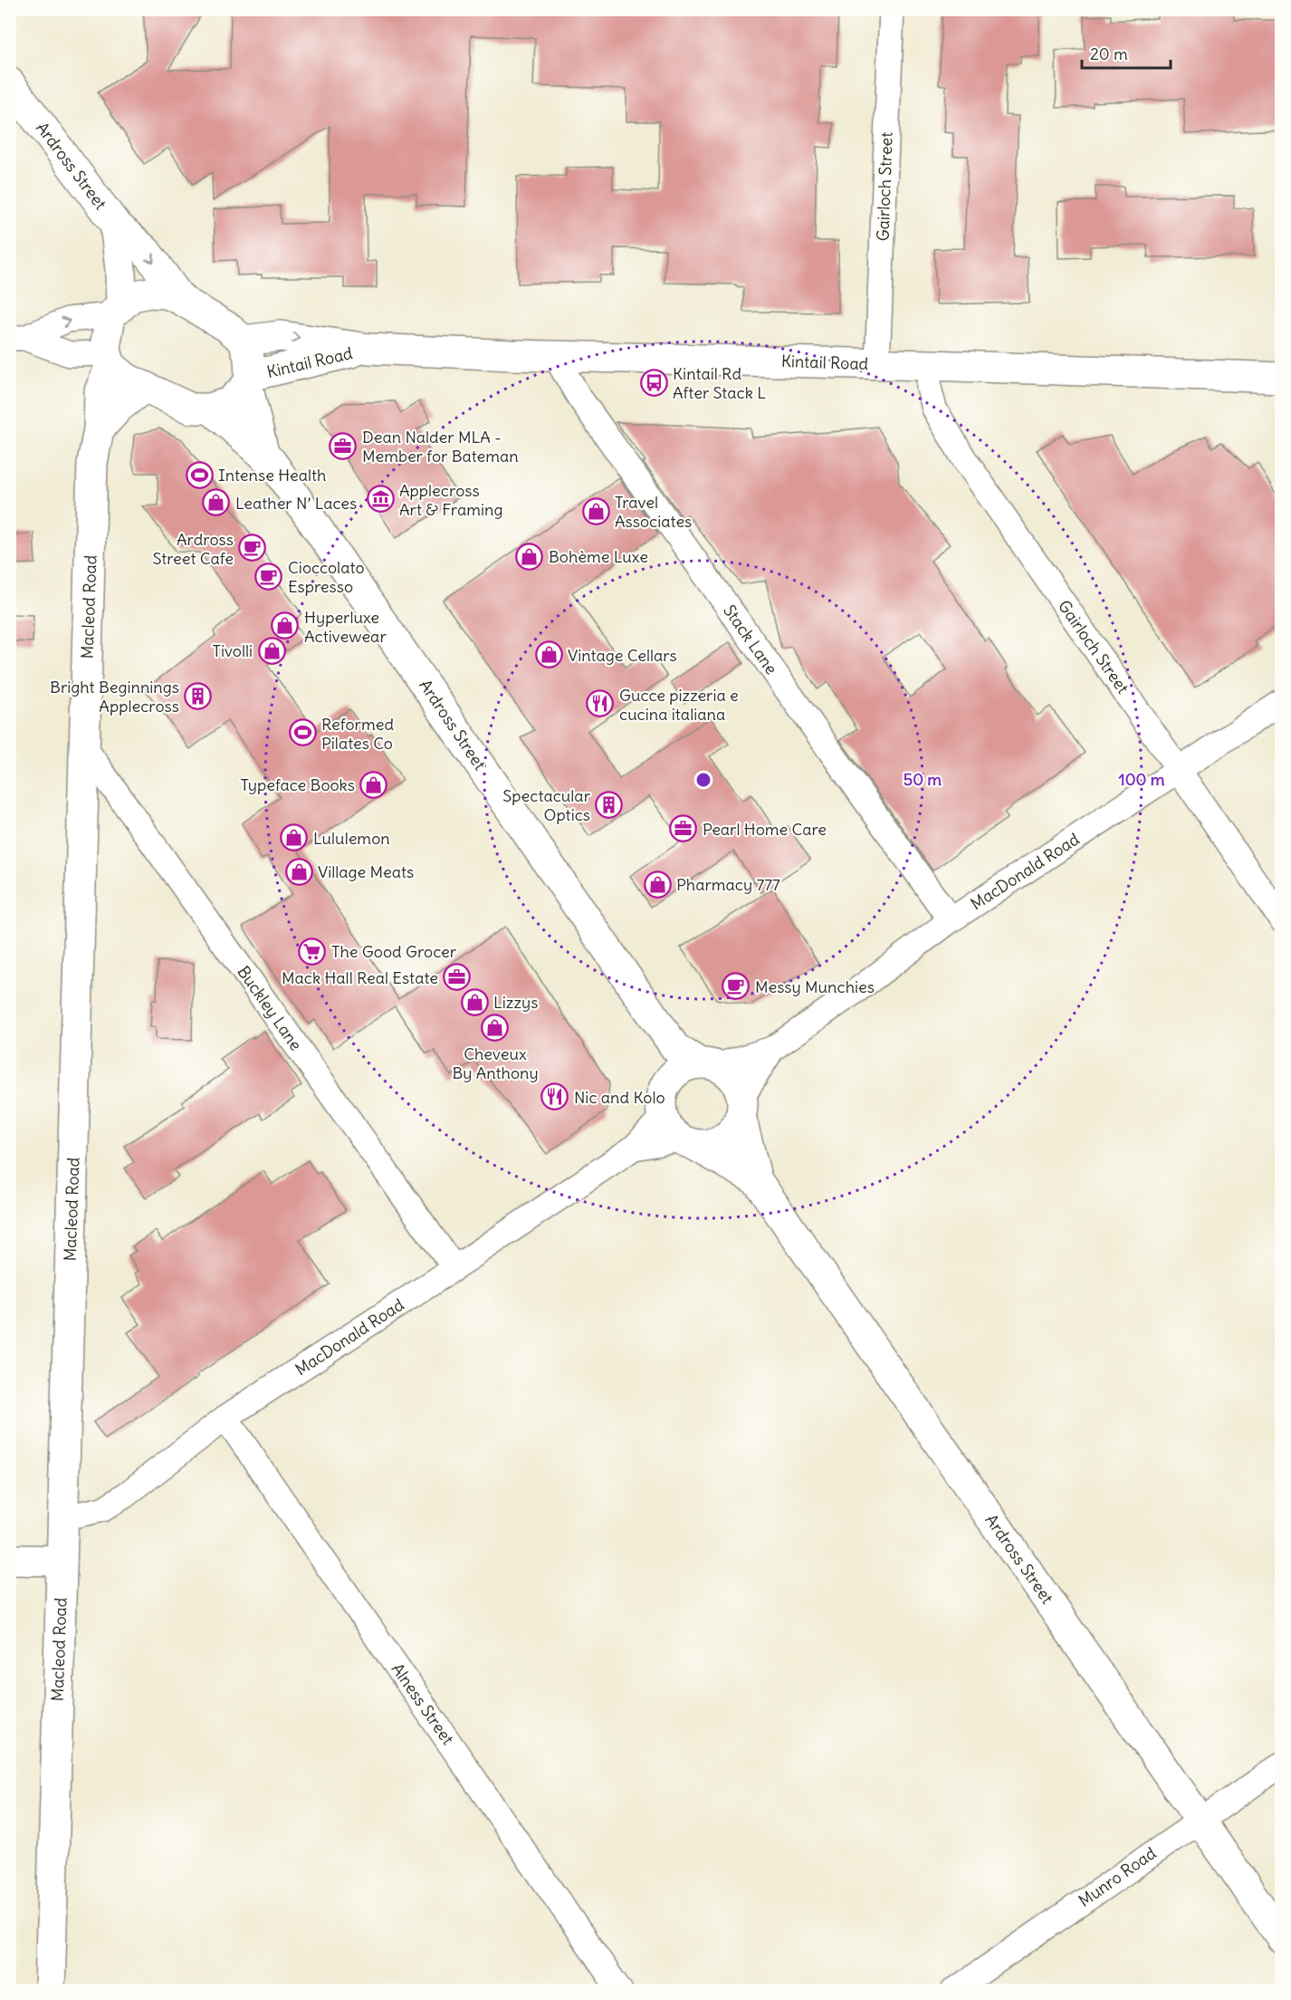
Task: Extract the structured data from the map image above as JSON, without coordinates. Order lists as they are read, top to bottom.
{
  "streets": {
    "street": [
      "Ardross Street",
      "Gairloch Street",
      "Kintail Road",
      "Macleod Road",
      "Stack Lane",
      "MacDonald Road",
      "Buckley Lane",
      "Alness Street",
      "Munro Road"
    ]
  },
  "crossings": [
    ["Ardross Street", "Kintail Road"],
    ["Ardross Street", "Macleod Road"],
    ["Ardross Street", "MacDonald Road"],
    ["Ardross Street", "Munro Road"],
    ["Gairloch Street", "Kintail Road"],
    ["Gairloch Street", "MacDonald Road"],
    ["Kintail Road", "Macleod Road"],
    ["Kintail Road", "Stack Lane"],
    ["Macleod Road", "MacDonald Road"],
    ["Macleod Road", "Buckley Lane"],
    ["Stack Lane", "MacDonald Road"],
    ["MacDonald Road", "Buckley Lane"],
    ["MacDonald Road", "Alness Street"]
  ],
  "places": {
    "bus stop": ["Kintail Rd After Stack L"],
    "office": ["Dean Nalder MLA - Member for Bateman", "Pearl Home Care", "Mack Hall Real Estate"],
    "sports": ["Intense Health", "Reformed Pilates Co"],
    "museum": ["Applecross Art & Framing"],
    "shop": [
      "Leather N’ Laces",
      "Travel Associates",
      "Bohème Luxe",
      "Hyperluxe Activewear",
      "Tivolli",
      "Vintage Cellars",
      "Typeface Books",
      "Lululemon",
      "Village Meats",
      "Pharmacy 777",
      "Lizzys",
      "Cheveux By Anthony"
    ],
    "cafe": ["Ardross Street Cafe", "Cioccolato Espresso", "Messy Munchies"],
    "building": ["Bright Beginnings Applecross", "Spectacular Optics"],
    "restaurant": ["Gucce pizzeria e cucina italiana", "Nic and Kolo"],
    "supermarket": ["The Good Grocer"]
  },
  "scale_bar": "20 m",
  "rings": ["50 m", "100 m"]
}
